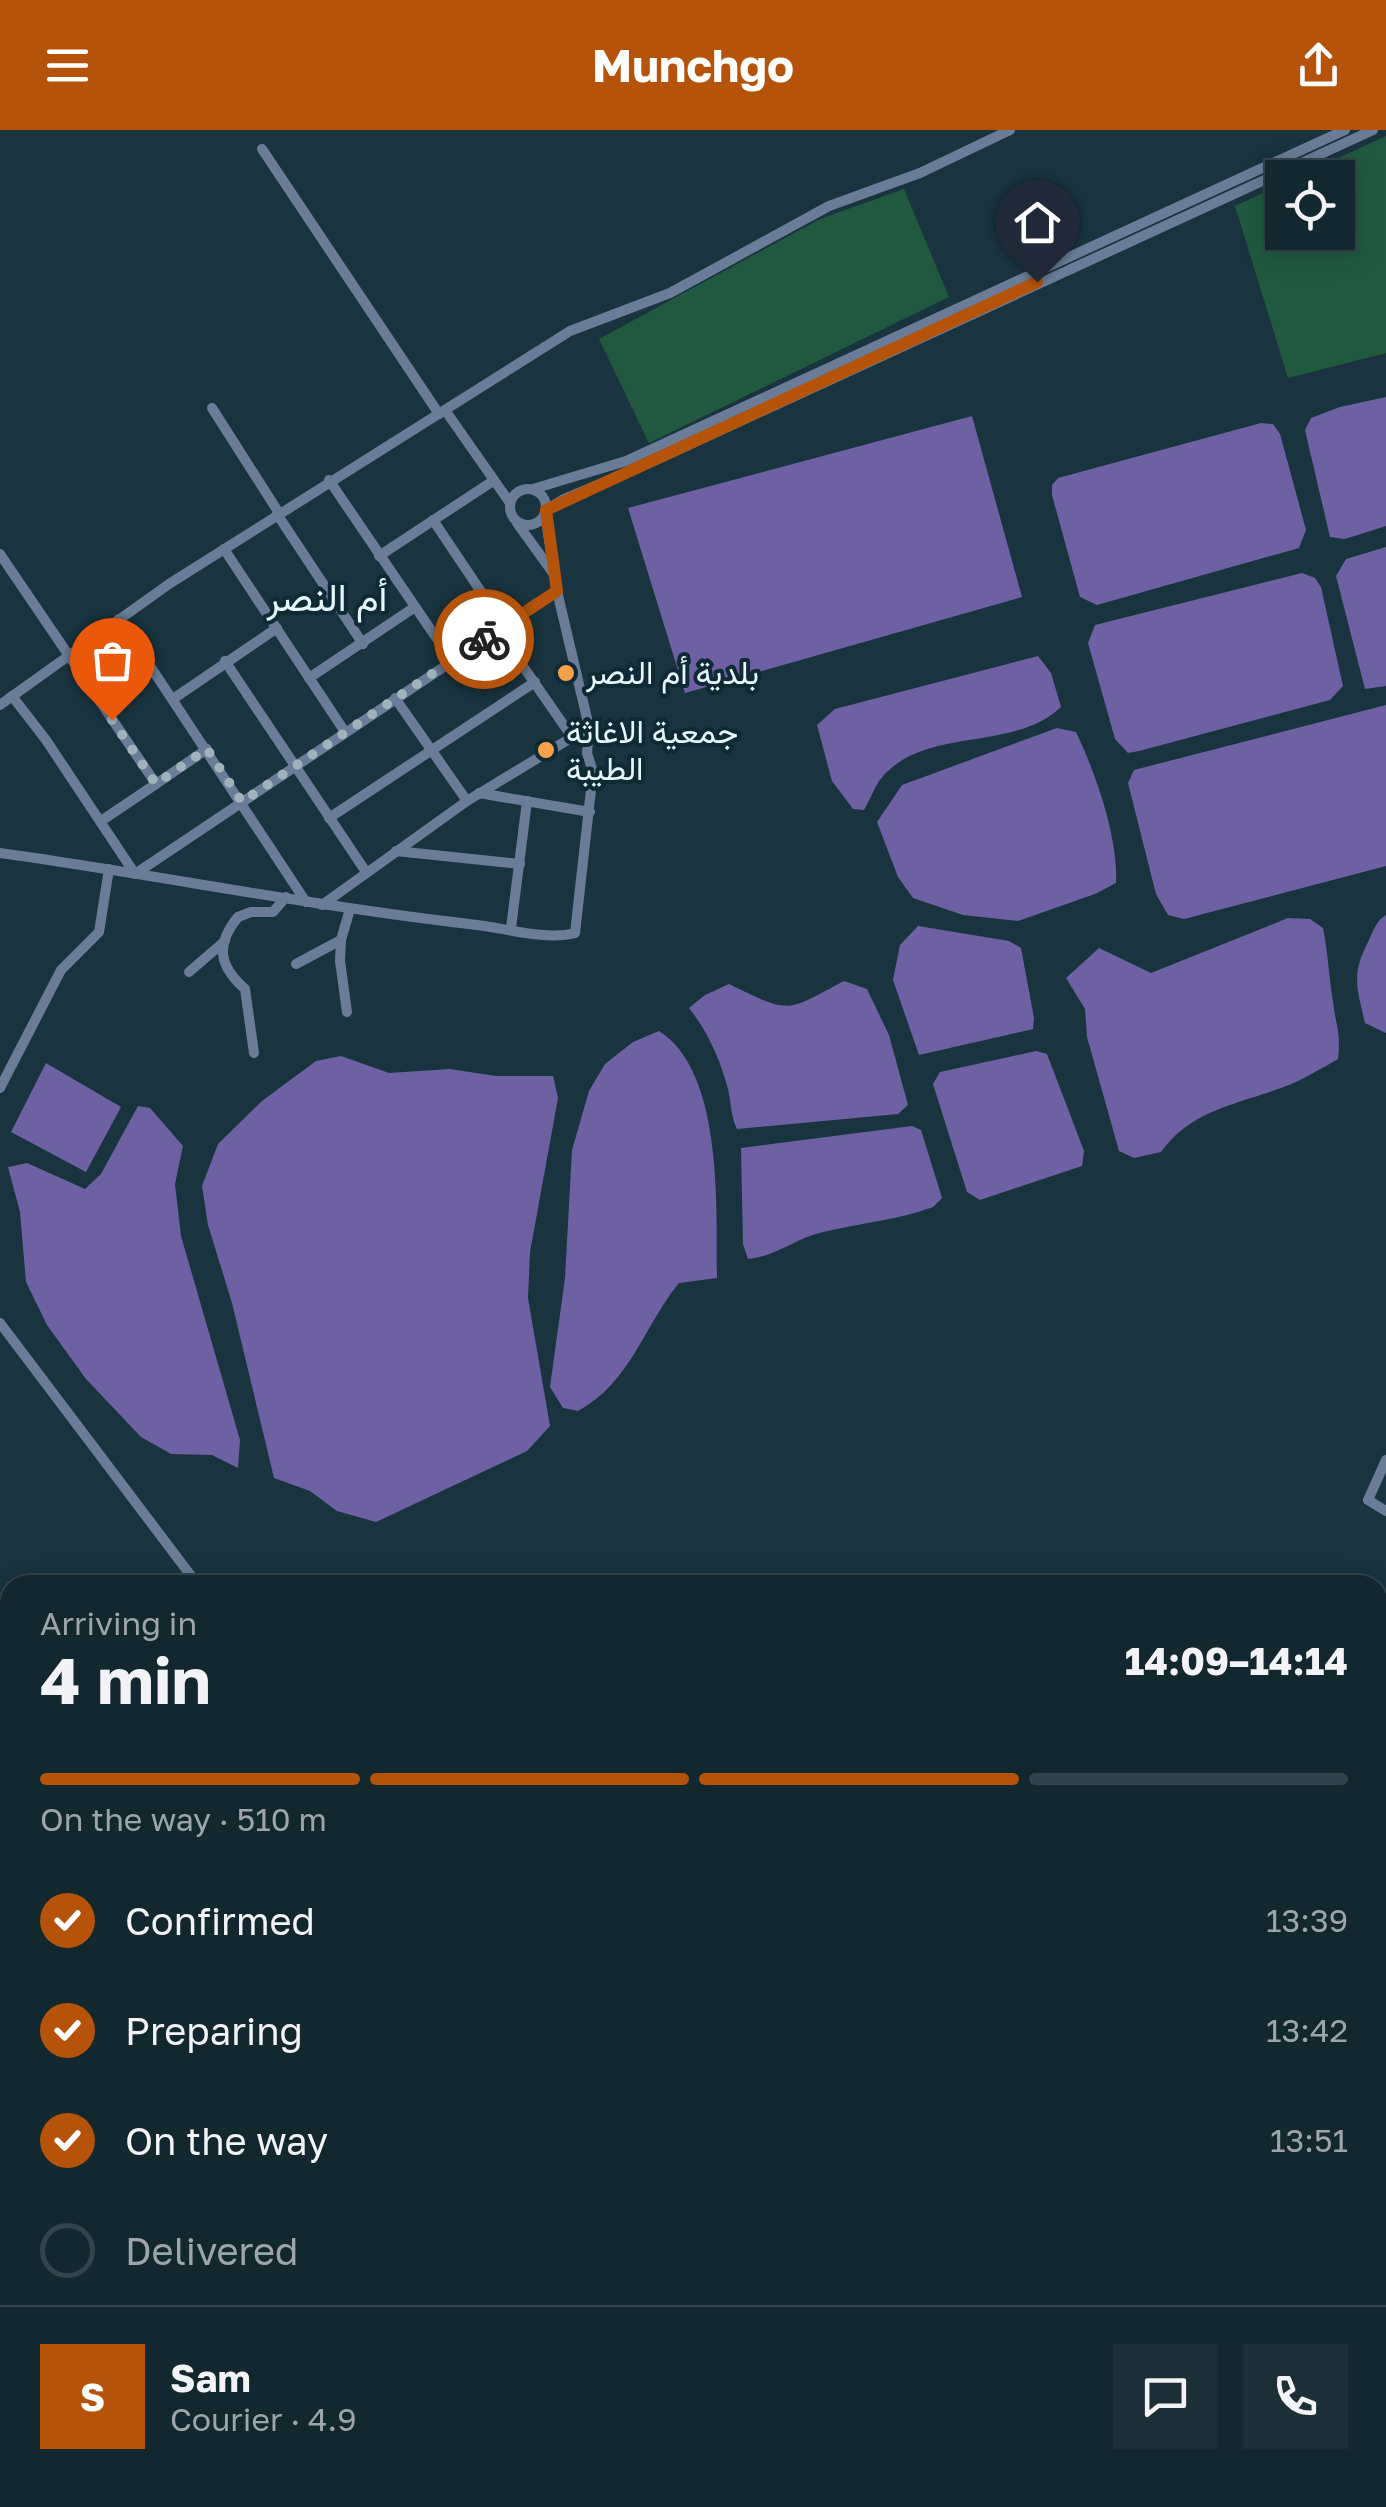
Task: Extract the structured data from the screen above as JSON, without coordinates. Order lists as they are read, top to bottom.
{
  "districts": ["أم النصر"],
  "places": ["بلدية أم النصر", "جمعية الاغاثة الطيبة"],
  "page": {
    "header": "Munchgo",
    "heading": ["4 min", "Arriving in", "14:09–14:14"],
    "panel": ["Sam", "Courier · 4.9"],
    "bar": "On the way · 510 m",
    "list": [
      ["Confirmed", "13:39"],
      ["Preparing", "13:42"],
      ["On the way", "13:51"],
      "Delivered"
    ],
    "round": "S"
  }
}
